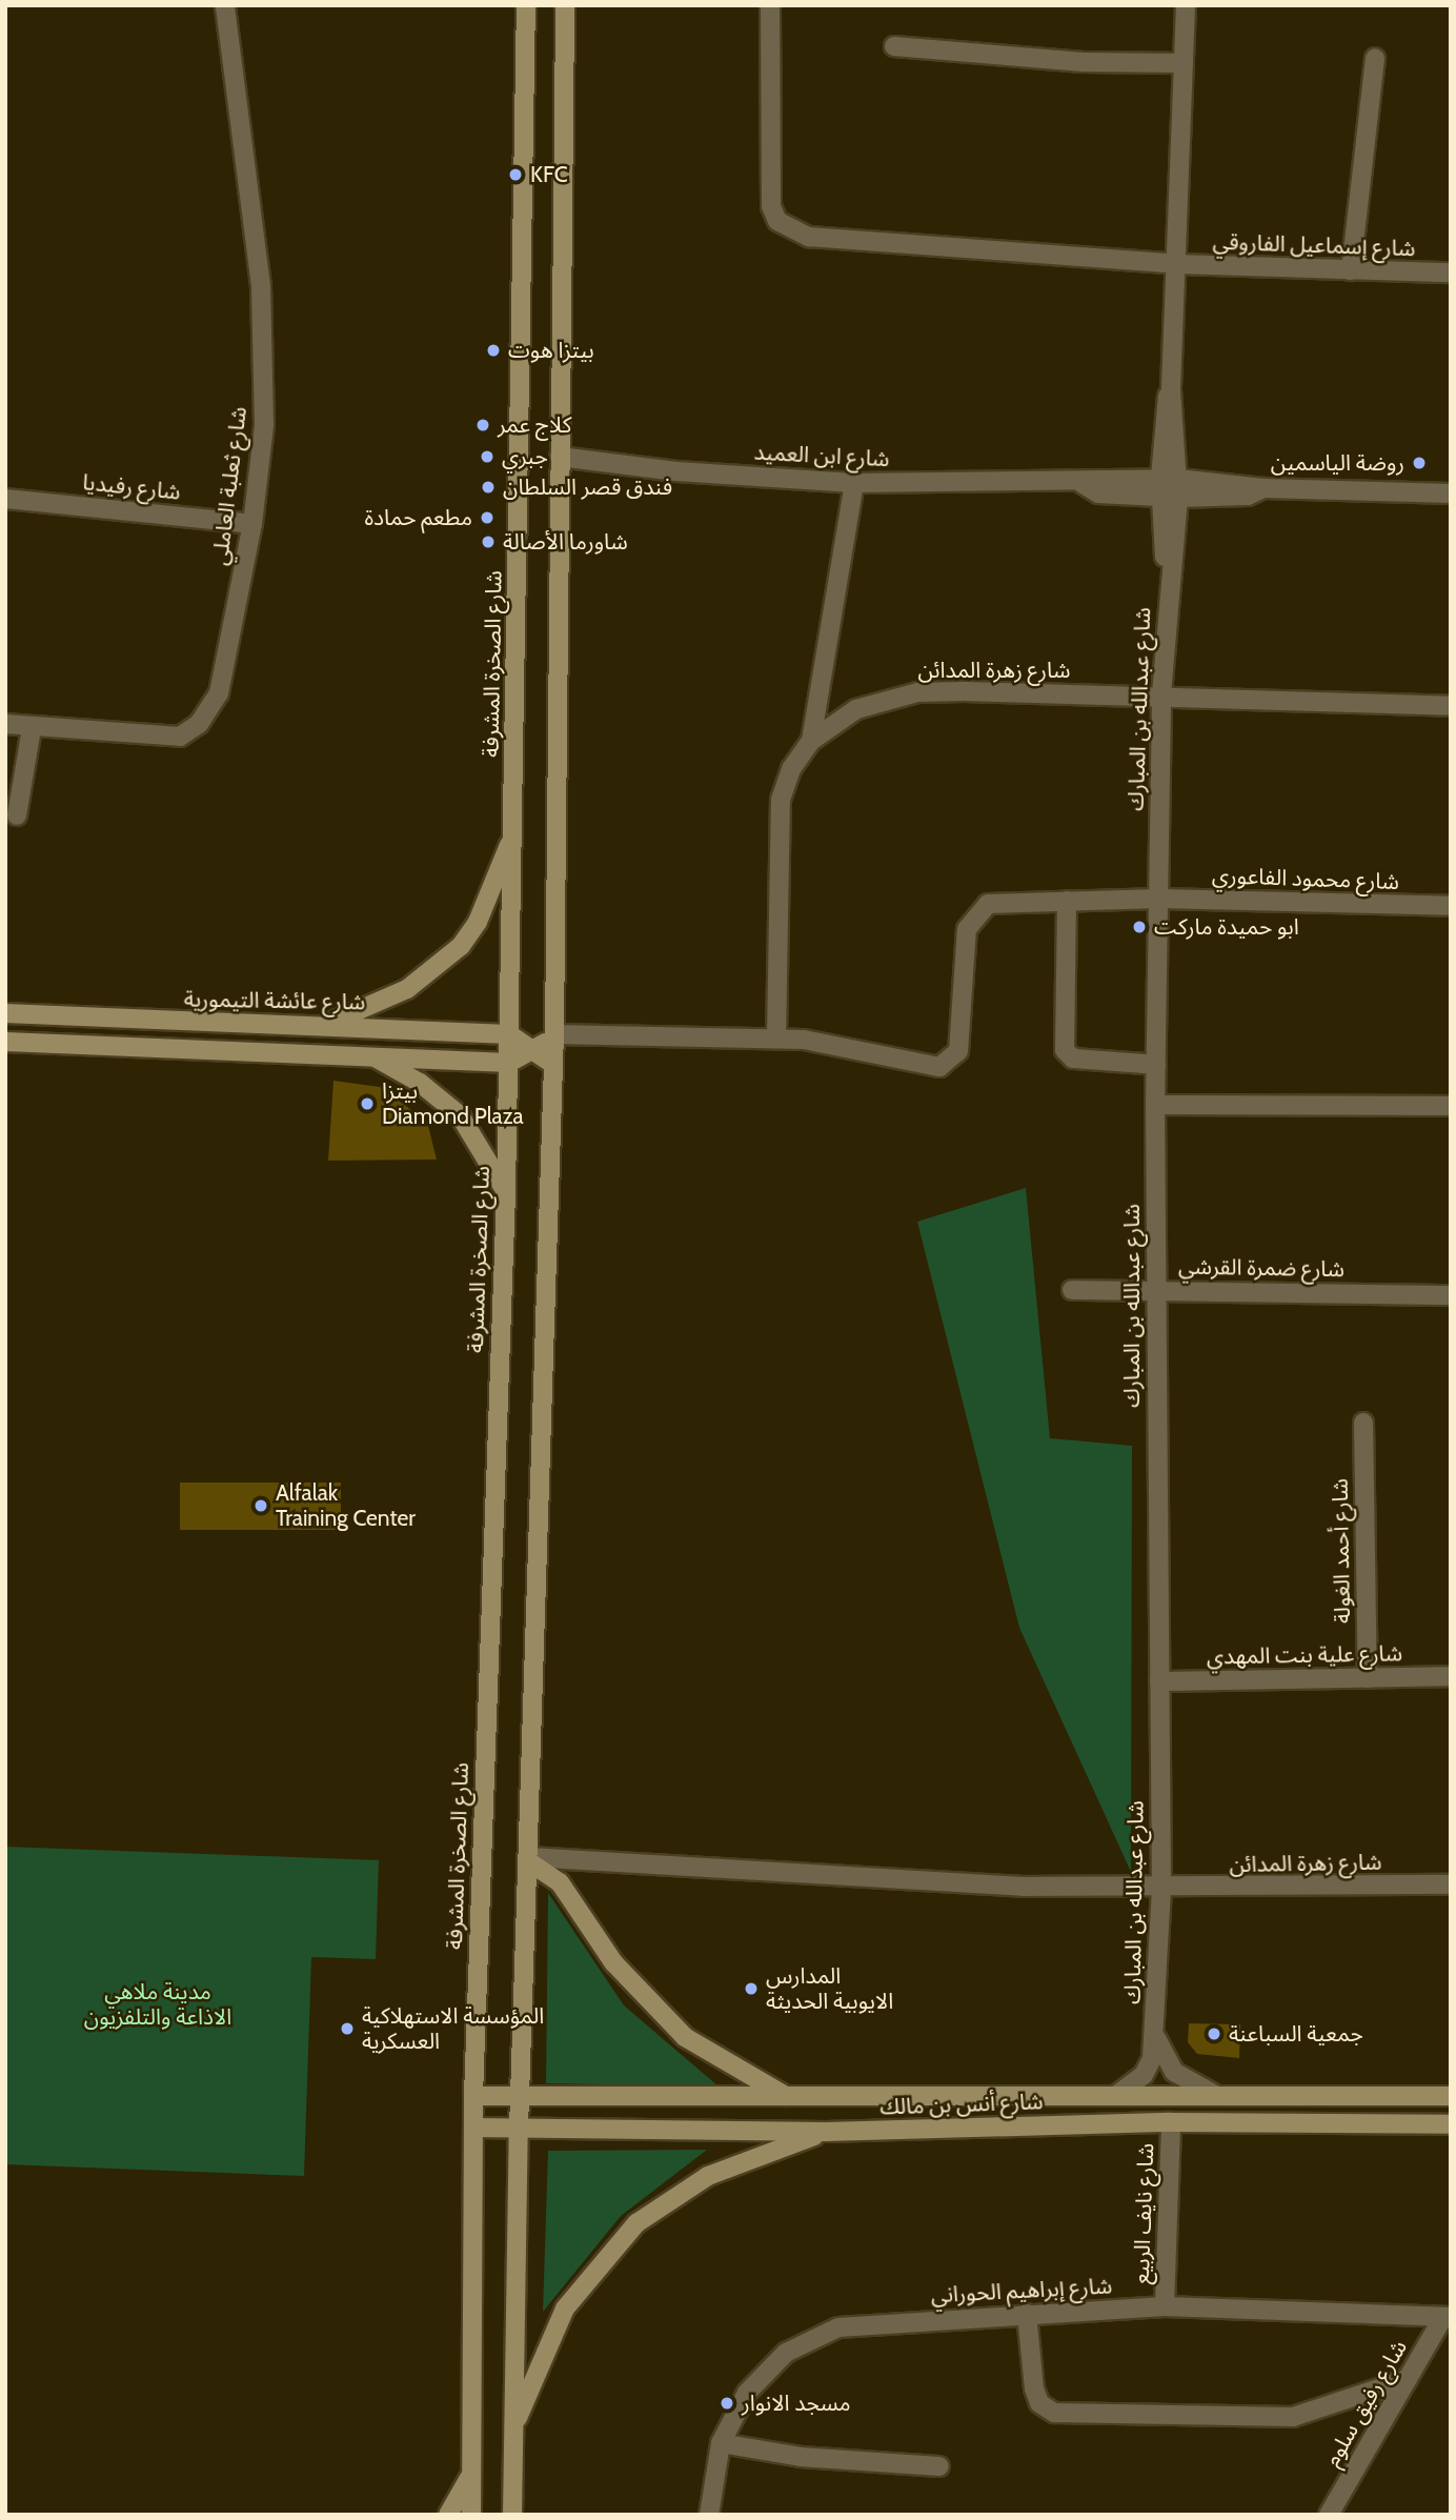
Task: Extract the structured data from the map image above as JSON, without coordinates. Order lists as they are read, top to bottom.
{
  "streets": {
    "main road": ["شارع الصخرة المشرفة", "شارع عائشة التيمورية", "شارع أنس بن مالك"],
    "street": [
      "شارع إسماعيل الفاروقي",
      "شارع ابن العميد",
      "شارع ثعلبة العاملي",
      "شارع رفيديا",
      "شارع زهرة المدائن",
      "شارع عبدالله بن المبارك",
      "شارع محمود الفاعوري",
      "شارع ضمرة القرشي",
      "شارع أحمد الغولة",
      "شارع علية بنت المهدي",
      "شارع نايف الربيع",
      "شارع إبراهيم الحوراني",
      "شارع رفيق سلوم"
    ]
  },
  "crossings": [
    ["شارع إسماعيل الفاروقي", "شارع عبدالله بن المبارك"],
    ["شارع ابن العميد", "شارع عبدالله بن المبارك"],
    ["شارع ثعلبة العاملي", "شارع رفيديا"],
    ["شارع الصخرة المشرفة", "شارع عائشة التيمورية"],
    ["شارع الصخرة المشرفة", "شارع أنس بن مالك"],
    ["شارع زهرة المدائن", "شارع عبدالله بن المبارك"],
    ["شارع عبدالله بن المبارك", "شارع محمود الفاعوري"],
    ["شارع عبدالله بن المبارك", "شارع ضمرة القرشي"],
    ["شارع عبدالله بن المبارك", "شارع علية بنت المهدي"],
    ["شارع عبدالله بن المبارك", "شارع أنس بن مالك"],
    ["شارع أحمد الغولة", "شارع علية بنت المهدي"],
    ["شارع أنس بن مالك", "شارع نايف الربيع"],
    ["شارع نايف الربيع", "شارع إبراهيم الحوراني"],
    ["شارع إبراهيم الحوراني", "شارع رفيق سلوم"]
  ],
  "parks": ["مدينة ملاهي الاذاعة والتلفزيون"],
  "places": [
    "KFC",
    "بيتزا هوت",
    "كلاج عمر",
    "جبري",
    "روضة الياسمين",
    "فندق قصر السلطان",
    "مطعم حمادة",
    "شاورما الأصالة",
    "ابو حميدة ماركت",
    "بيتزا Diamond Plaza",
    "Alfalak Training Center",
    "المدارس الايوبية الحديثة",
    "المؤسسة الاستهلاكية العسكرية",
    "جمعية السباعنة",
    "مسجد الانوار"
  ]
}
